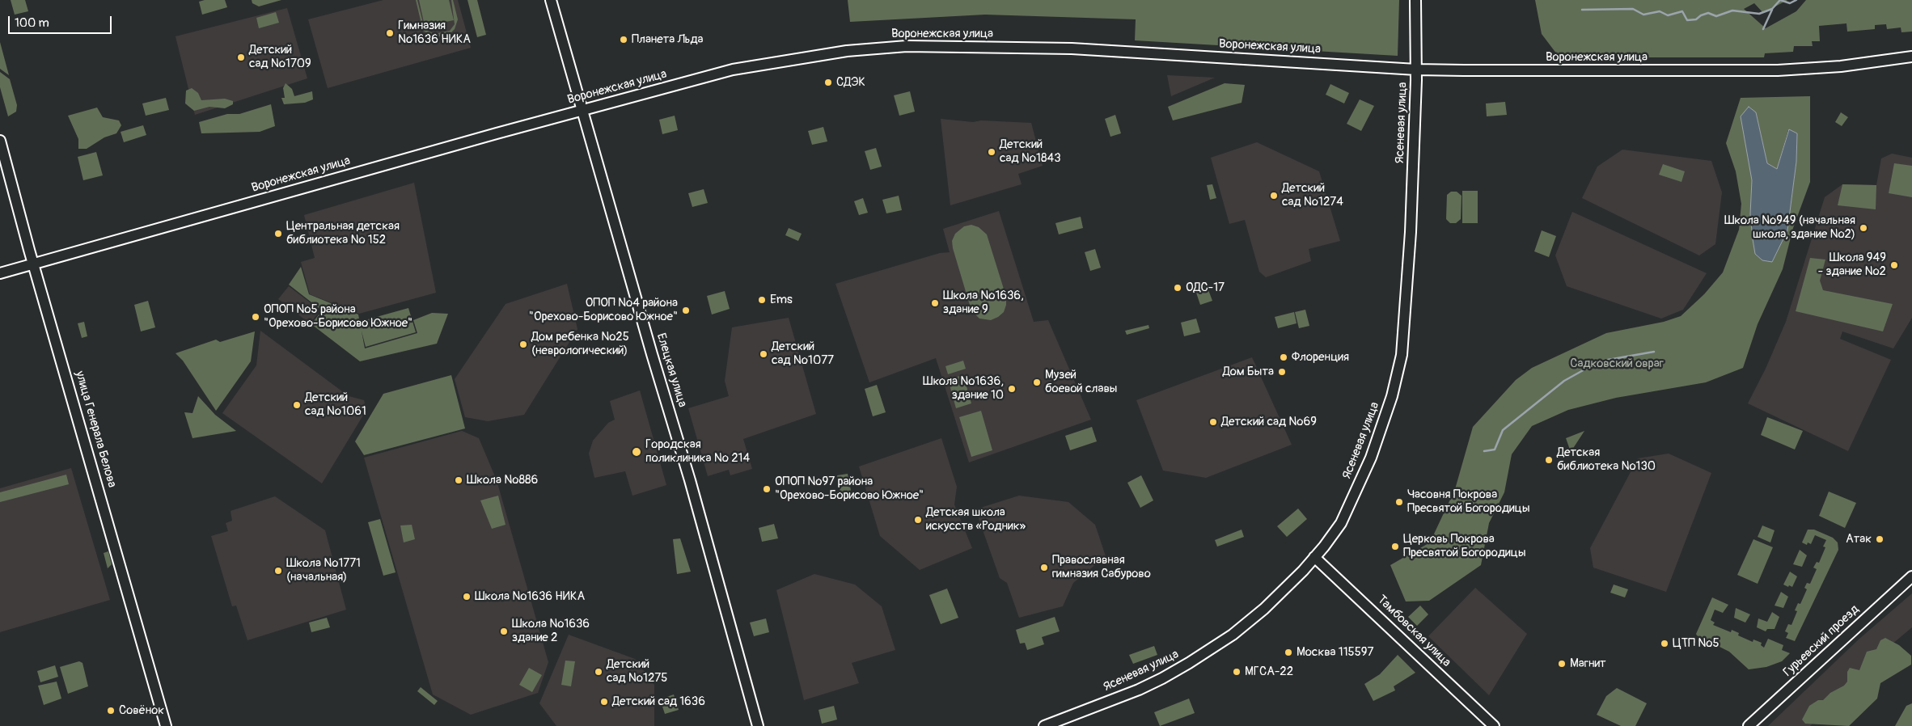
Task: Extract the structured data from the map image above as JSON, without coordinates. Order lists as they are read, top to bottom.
{
  "streets": {
    "street": [
      "Воронежская улица",
      "Ясеневая улица",
      "Елецкая улица",
      "улица Генерала Белова",
      "Тамбовская улица",
      "Гурьевский проезд"
    ]
  },
  "crossings": [
    ["Воронежская улица", "Ясеневая улица"],
    ["Воронежская улица", "Елецкая улица"],
    ["Воронежская улица", "улица Генерала Белова"],
    ["Ясеневая улица", "Тамбовская улица"]
  ],
  "parks": ["Садковский овраг"],
  "places": [
    "Гимназия №1636 НИКА",
    "Планета Льда",
    "Детский сад №1709",
    "СДЭК",
    "Детский сад №1843",
    "Детский сад №1274",
    "Школа №949 (начальная школа, здание №2)",
    "Центральная детская библиотека № 152",
    "Школа 949 - здание №2",
    "ОДС-17",
    "Ems",
    "Школа №1636, здание 9",
    "ОПОП №4 района \"Орехово-Борисово Южное\"",
    "ОПОП №5 района \"Орехово-Борисово Южное\"",
    "Дом ребенка №25 (неврологический)",
    "Детский сад №1077",
    "Флоренция",
    "Дом Быта",
    "Музей боевой славы",
    "Школа №1636, здание 10",
    "Детский сад №1061",
    "Детский сад №69",
    "Городская поликлиника № 214",
    "Детская библиотека №130",
    "Школа №886",
    "ОПОП №97 района \"Орехово-Борисово Южное\"",
    "Часовня Покрова Пресвятой Богородицы",
    "Детская школа искусств «Родник»",
    "Атак",
    "Церковь Покрова Пресвятой Богородицы",
    "Православная гимназия Сабурово",
    "Школа №1771 (начальная)",
    "Школа №1636 НИКА",
    "Школа №1636 здание 2",
    "ЦТП №5",
    "Москва 115597",
    "Магнит",
    "Детский сад №1275",
    "МГСА-22",
    "Детский сад 1636",
    "Совёнок"
  ],
  "scale_bar": "100 m"
}
